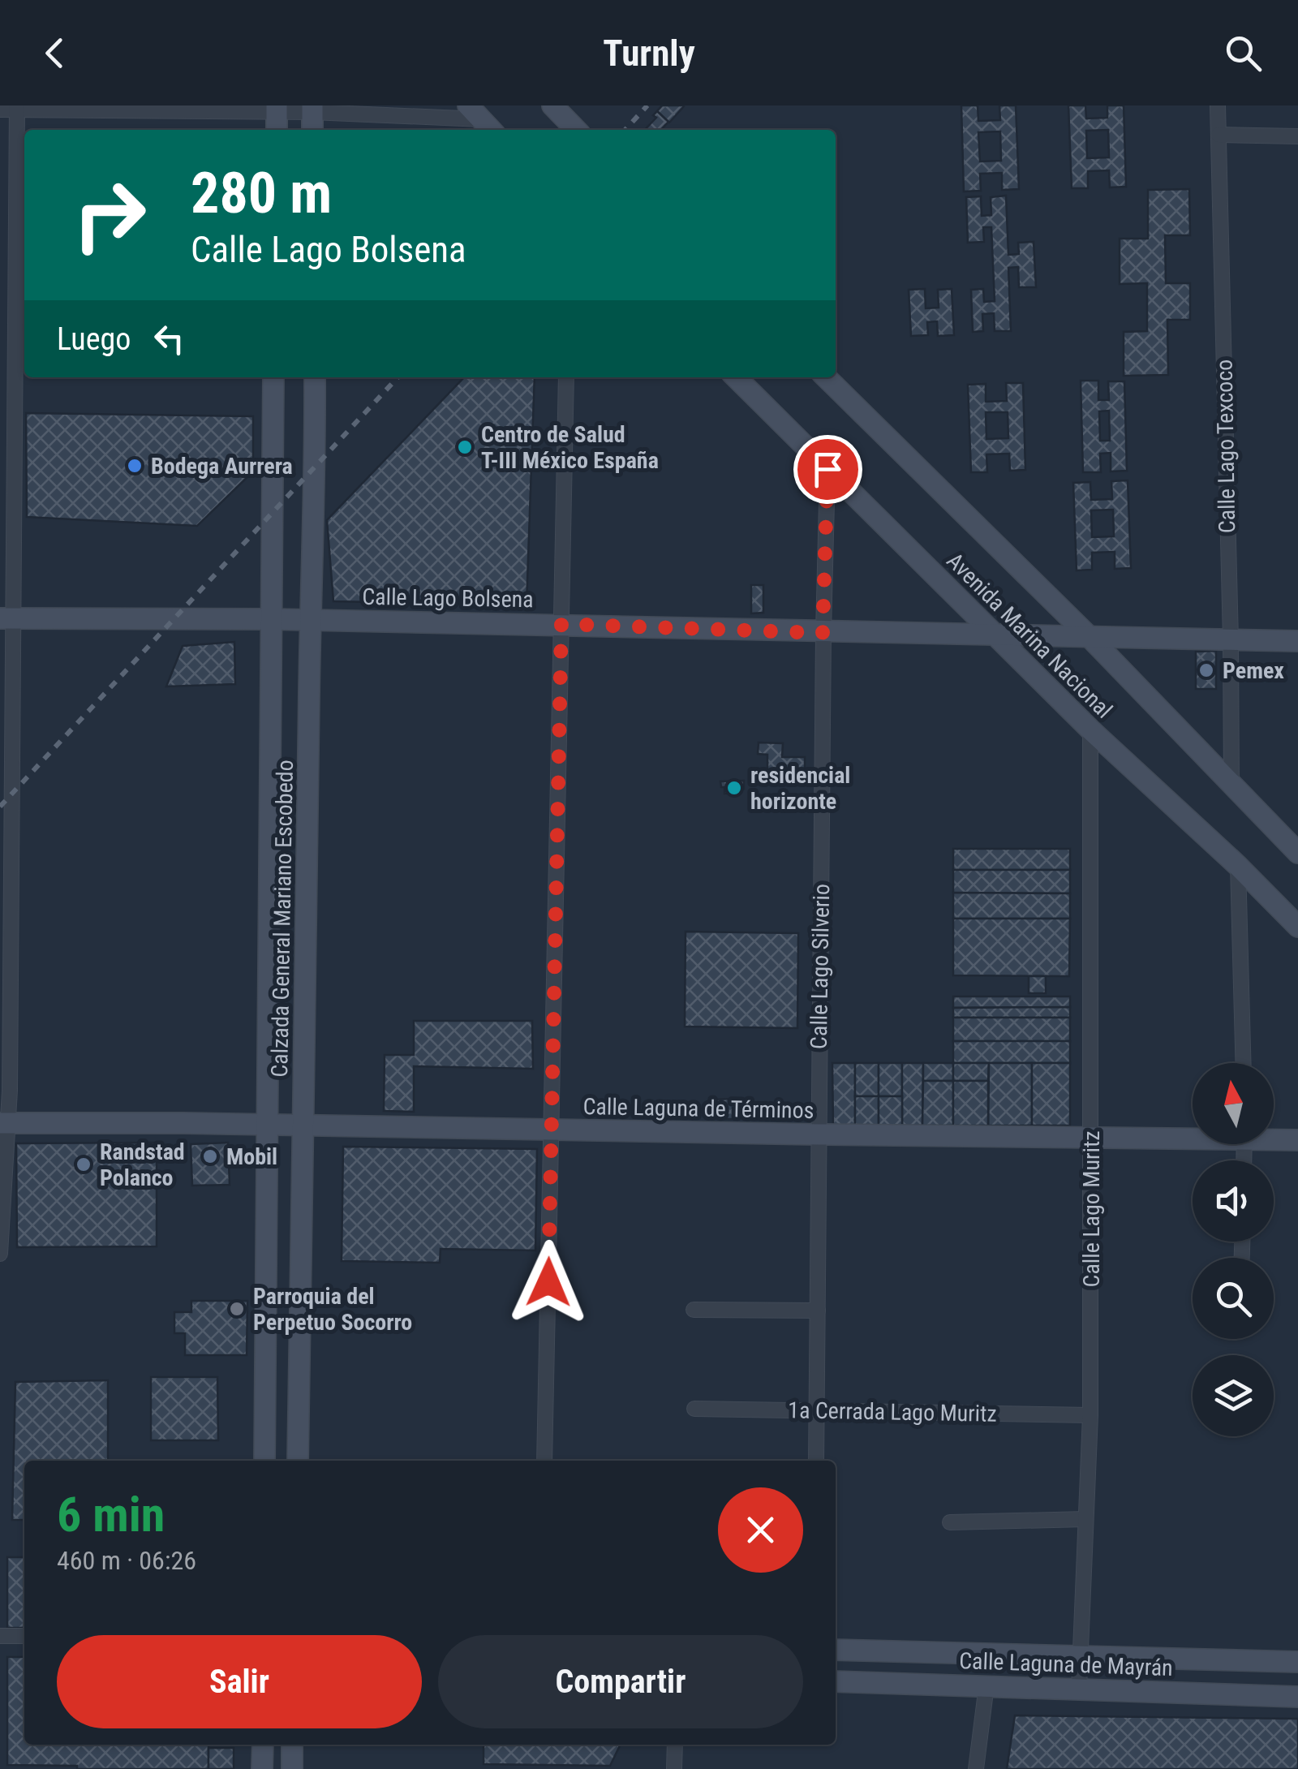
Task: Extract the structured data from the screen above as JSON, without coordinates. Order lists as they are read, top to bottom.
{
  "streets": {
    "main road": [
      "Calle Lago Bolsena",
      "Avenida Marina Nacional",
      "Calzada General Mariano Escobedo",
      "Calle Laguna de Términos",
      "Calle Laguna de Mayrán"
    ],
    "street": [
      "Calle Lago Texcoco",
      "Calle Lago Silverio",
      "Calle Lago Muritz",
      "1a Cerrada Lago Muritz"
    ]
  },
  "crossings": [
    ["Calle Lago Texcoco", "Calle Lago Bolsena"],
    ["Calle Lago Texcoco", "Avenida Marina Nacional"],
    ["Calle Lago Bolsena", "Avenida Marina Nacional"],
    ["Calle Lago Bolsena", "Calzada General Mariano Escobedo"],
    ["Calle Lago Bolsena", "Calle Lago Silverio"],
    ["Avenida Marina Nacional", "Calle Lago Silverio"],
    ["Avenida Marina Nacional", "Calle Lago Muritz"],
    ["Calzada General Mariano Escobedo", "Calle Laguna de Términos"],
    ["Calle Lago Silverio", "Calle Laguna de Términos"],
    ["Calle Lago Silverio", "1a Cerrada Lago Muritz"],
    ["Calle Laguna de Términos", "Calle Lago Muritz"],
    ["Calle Lago Muritz", "1a Cerrada Lago Muritz"],
    ["Calle Lago Muritz", "Calle Laguna de Mayrán"]
  ],
  "places": [
    "Centro de Salud T-III México España",
    "Bodega Aurrera",
    "Pemex",
    "residencial horizonte",
    "Mobil",
    "Randstad Polanco",
    "Parroquia del Perpetuo Socorro"
  ],
  "north": "top",
  "page": {
    "header": "Turnly",
    "turn": ["280 m", "Calle Lago Bolsena"],
    "then": "Luego",
    "heading": ["6 min", "460 m · 06:26"],
    "buttons": ["Salir", "Compartir"]
  }
}
